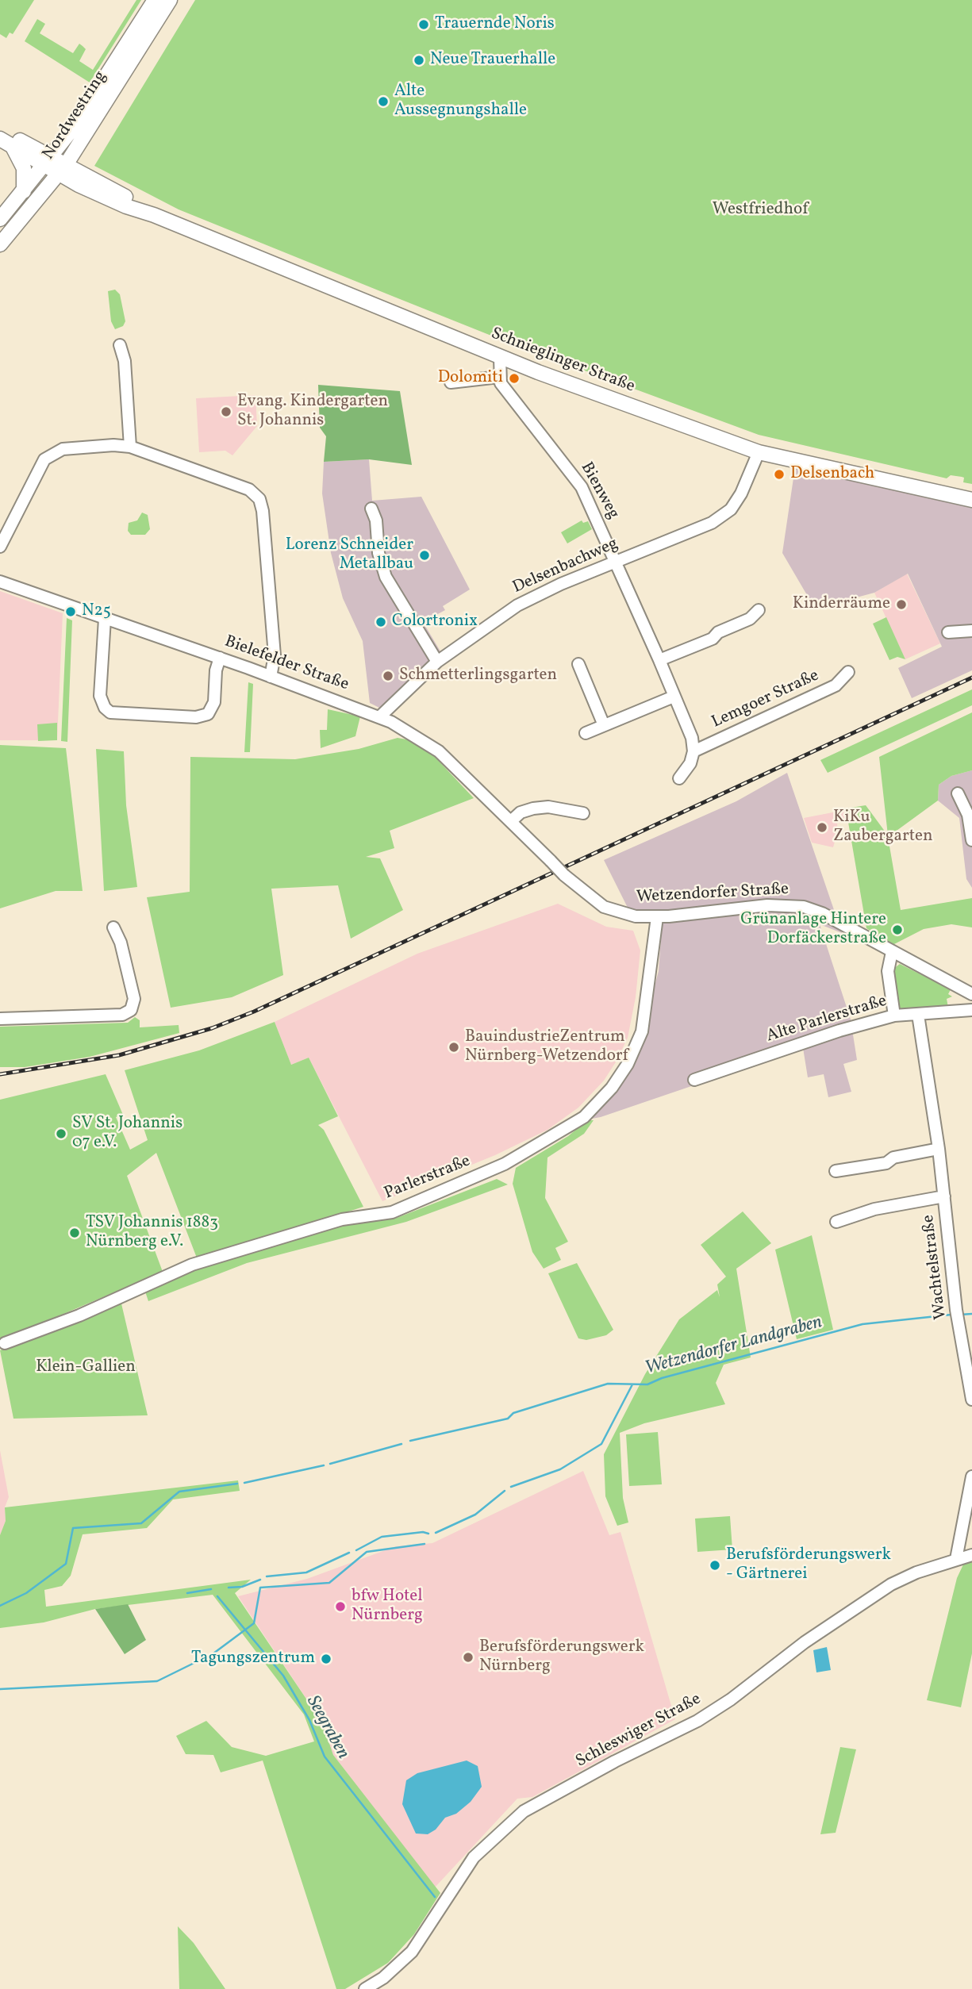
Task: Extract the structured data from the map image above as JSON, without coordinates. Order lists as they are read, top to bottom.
{
  "streets": {
    "main road": ["Nordwestring", "Schnieglinger Straße"],
    "street": [
      "Bienweg",
      "Delsenbachweg",
      "Bielefelder Straße",
      "Lemgoer Straße",
      "Wetzendorfer Straße",
      "Alte Parlerstraße",
      "Parlerstraße",
      "Wachtelstraße",
      "Schleswiger Straße"
    ]
  },
  "crossings": [
    ["Nordwestring", "Schnieglinger Straße"],
    ["Schnieglinger Straße", "Delsenbachweg"],
    ["Bienweg", "Delsenbachweg"],
    ["Bienweg", "Lemgoer Straße"],
    ["Delsenbachweg", "Bielefelder Straße"],
    ["Bielefelder Straße", "Wetzendorfer Straße"],
    ["Wetzendorfer Straße", "Parlerstraße"],
    ["Alte Parlerstraße", "Wachtelstraße"]
  ],
  "water": ["Wetzendorfer Landgraben", "Seegraben"],
  "parks": ["Westfriedhof", "Klein-Gallien"],
  "places": [
    "Trauernde Noris",
    "Neue Trauerhalle",
    "Alte Aussegnungshalle",
    "Dolomiti",
    "Evang. Kindergarten St. Johannis",
    "Delsenbach",
    "Lorenz Schneider Metallbau",
    "Kinderräume",
    "N25",
    "Colortronix",
    "Schmetterlingsgarten",
    "KiKu Zaubergarten",
    "Grünanlage Hintere Dorfäckerstraße",
    "BauindustrieZentrum Nürnberg-Wetzendorf",
    "SV St. Johannis 07 e.V.",
    "TSV Johannis 1883 Nürnberg e.V.",
    "Berufsförderungswerk - Gärtnerei",
    "bfw Hotel Nürnberg",
    "Berufsförderungswerk Nürnberg",
    "Tagungszentrum"
  ]
}
